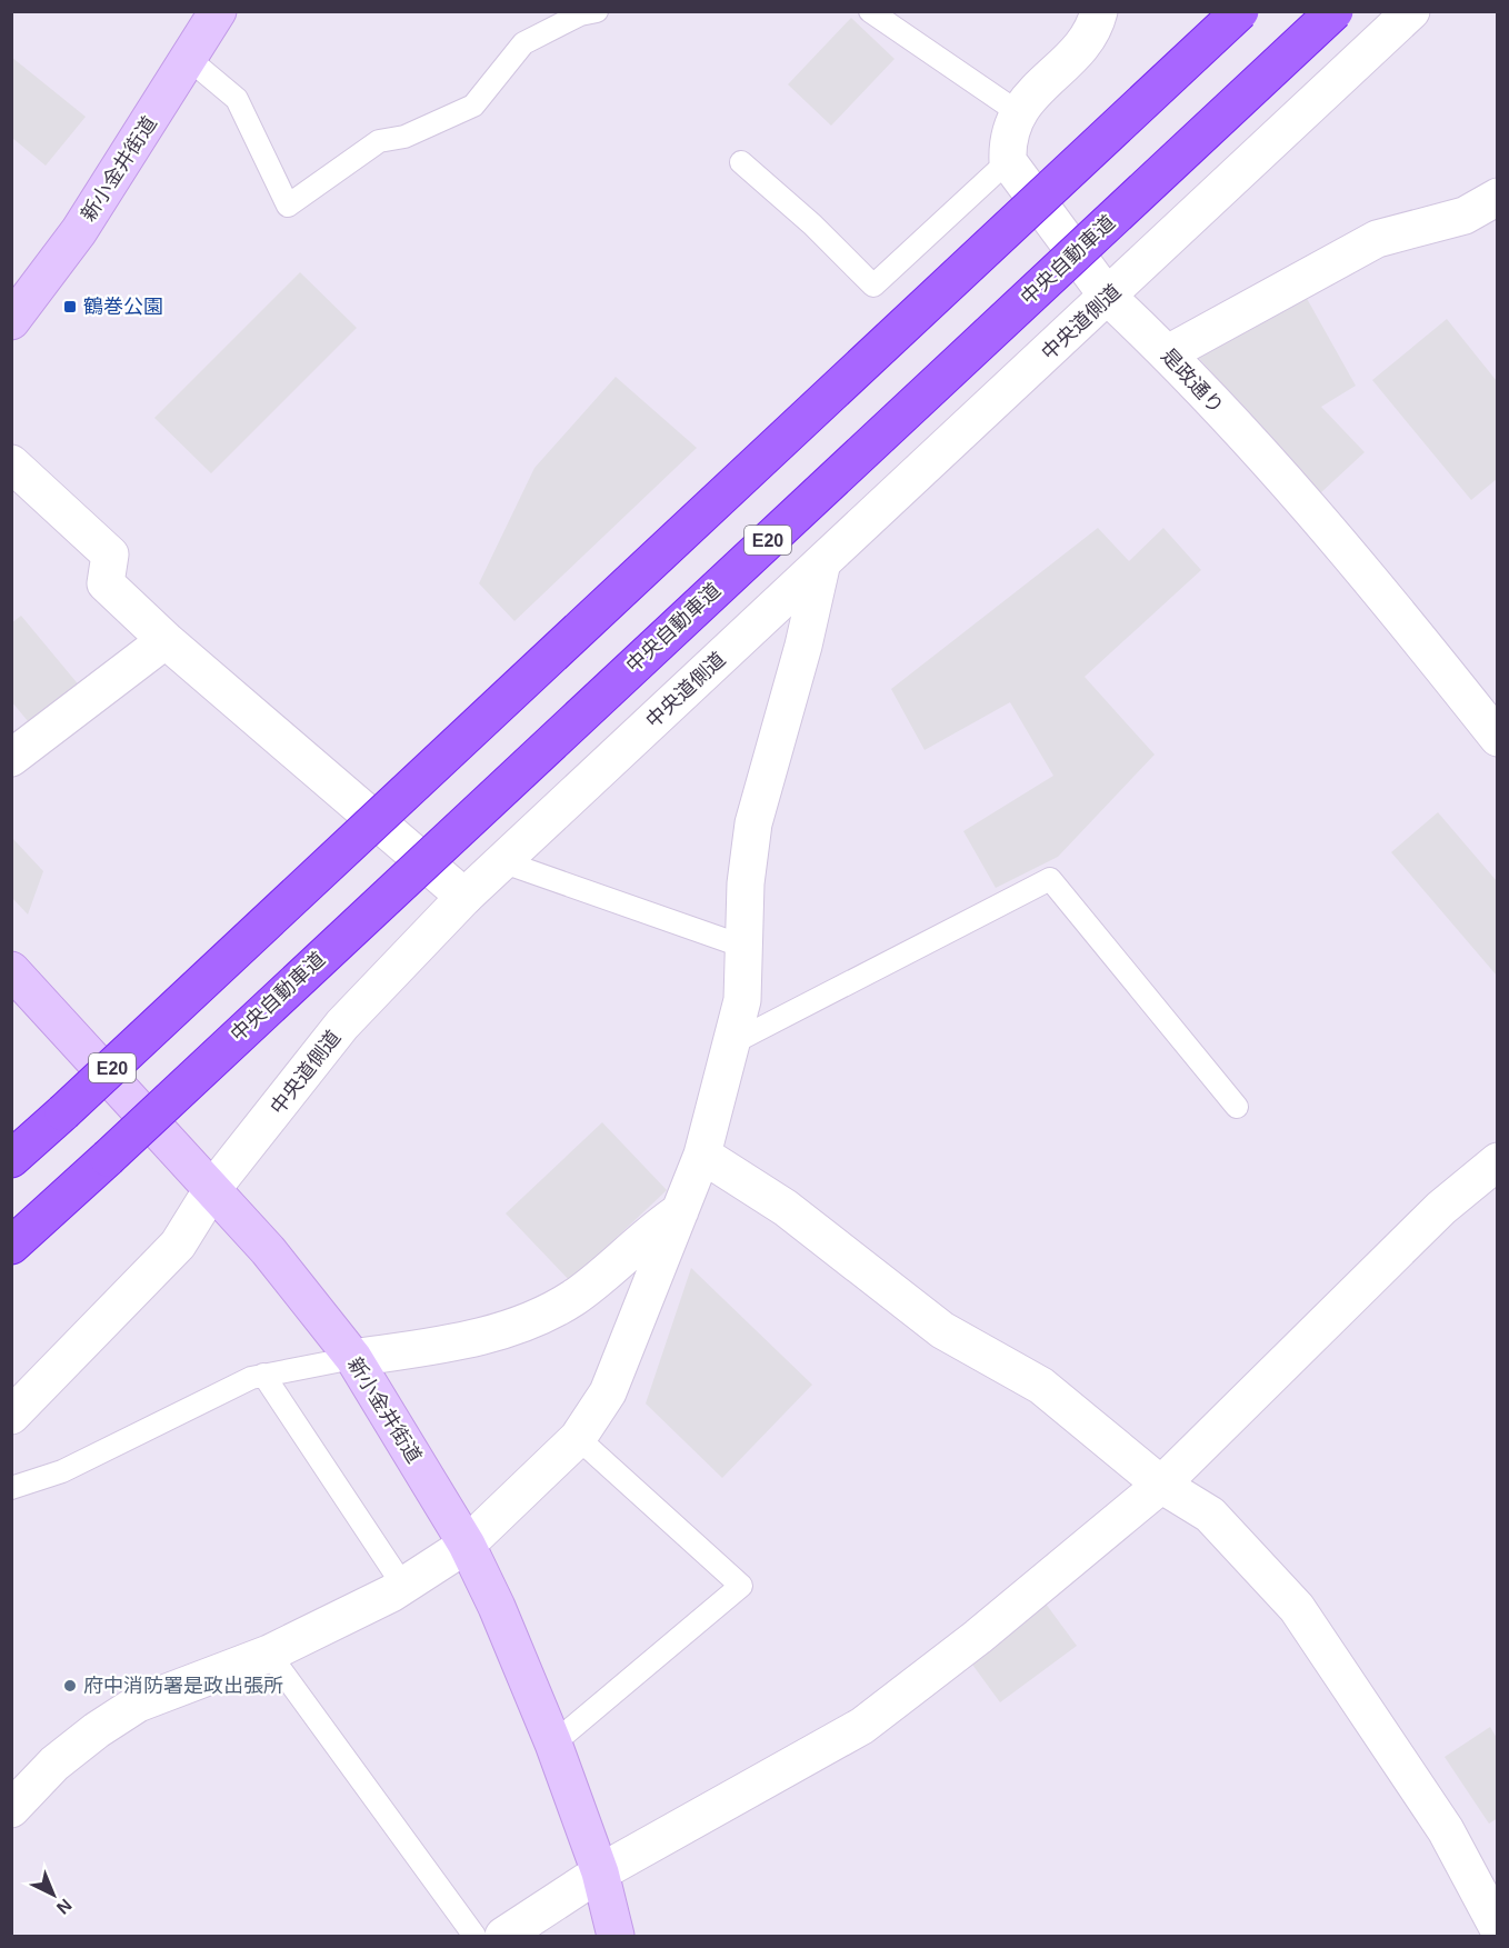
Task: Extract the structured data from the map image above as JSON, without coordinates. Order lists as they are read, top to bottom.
{
  "streets": {
    "highway": ["中央自動車道", "E20"],
    "main road": ["新小金井街道"],
    "street": ["中央道側道", "是政通り"]
  },
  "crossings": [
    ["新小金井街道", "中央道側道"],
    ["中央道側道", "是政通り"]
  ],
  "places": {
    "transit": ["鶴巻公園"],
    "other": ["府中消防署是政出張所"]
  },
  "north": "bottom right"
}
